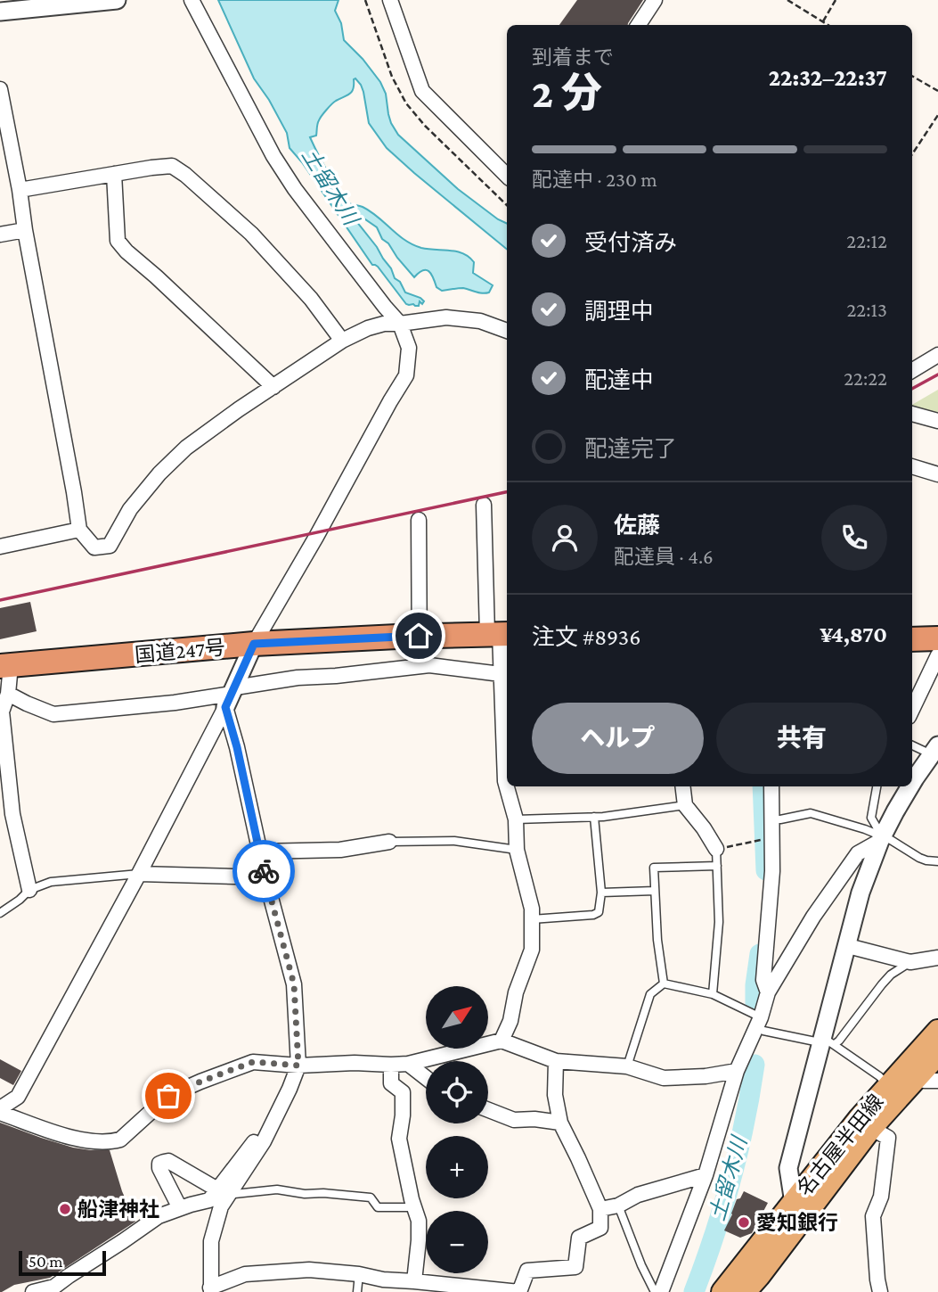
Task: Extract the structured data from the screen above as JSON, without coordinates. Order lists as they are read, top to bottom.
{
  "streets": {
    "highway": ["国道247号"],
    "main road": ["名古屋半田線"]
  },
  "water": ["土留木川"],
  "places": ["船津神社", "愛知銀行"],
  "scale_bar": "50 m",
  "north": "top right",
  "page": {
    "heading": ["2 分", "到着まで", "22:32–22:37"],
    "panel": [
      "佐藤",
      "配達員 · 4.6",
      "注文 #8936",
      "¥4,870"
    ],
    "bar": "配達中 · 230 m",
    "list": [
      ["受付済み", "22:12"],
      ["調理中", "22:13"],
      ["配達中", "22:22"],
      "配達完了"
    ],
    "buttons": ["ヘルプ", "共有"],
    "map_buttons": ["+", "−"],
    "scale": "50 m"
  }
}
